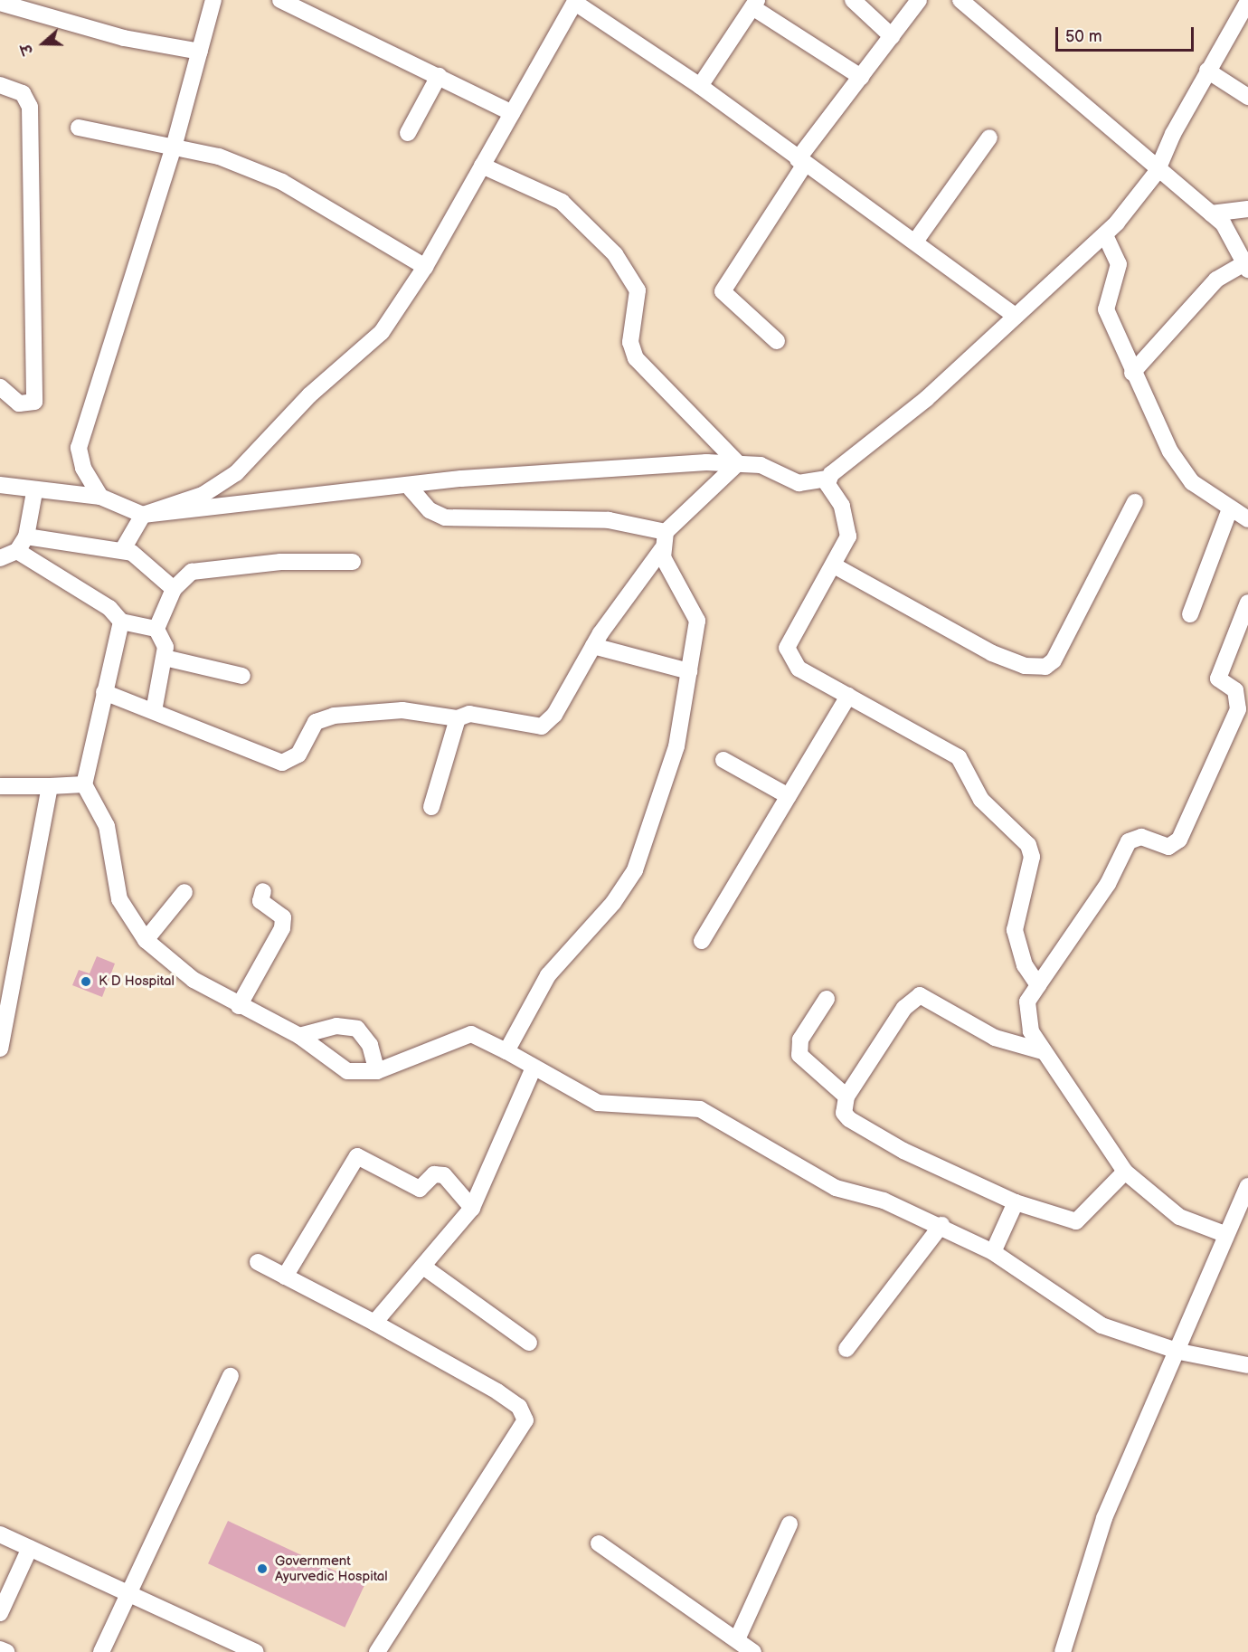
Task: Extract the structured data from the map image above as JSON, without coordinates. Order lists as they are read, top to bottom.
{
  "places": ["K D Hospital", "Government Ayurvedic Hospital"],
  "scale_bar": "50 m",
  "north": "left"
}
